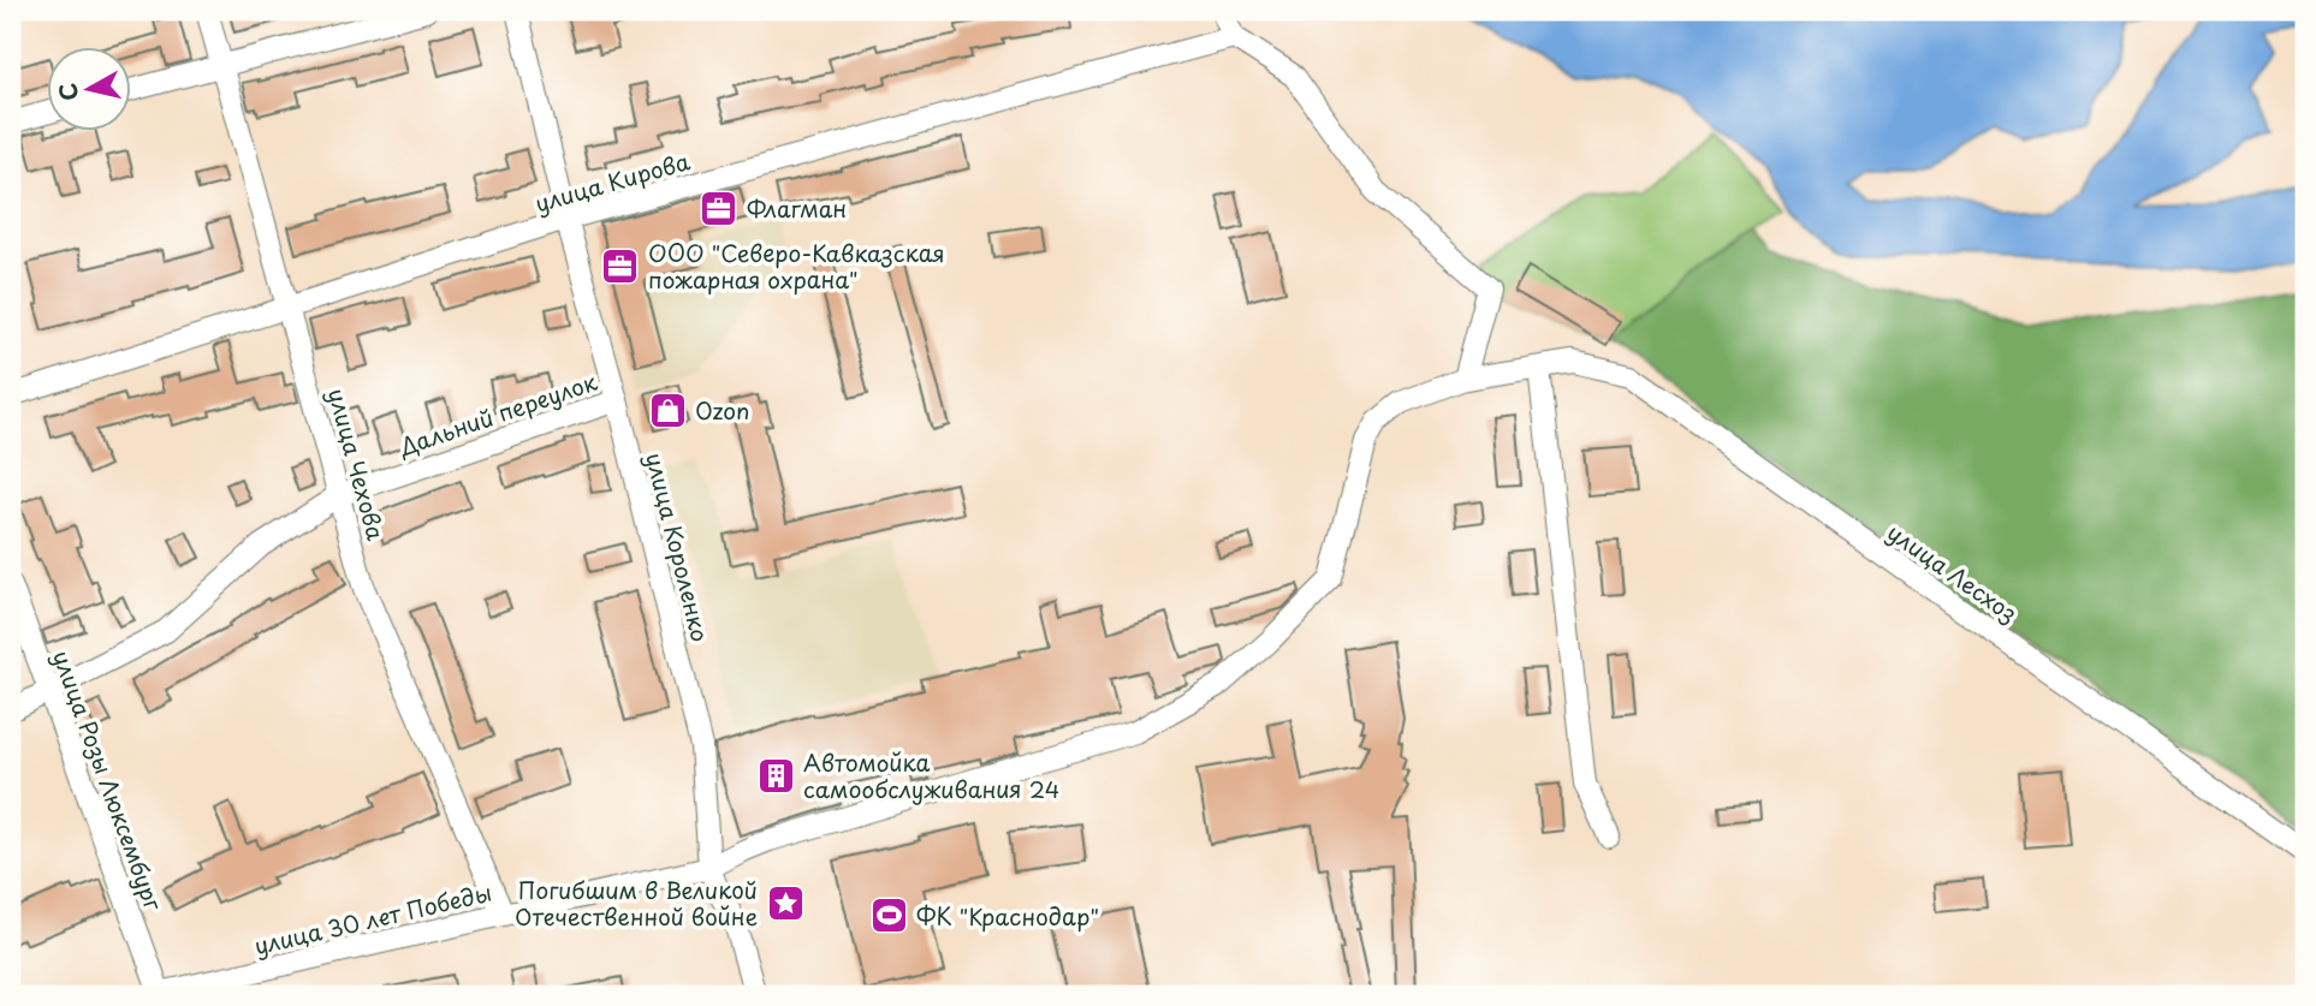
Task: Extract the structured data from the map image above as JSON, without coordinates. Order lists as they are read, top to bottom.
{
  "streets": {
    "street": [
      "улица Кирова",
      "Дальний переулок",
      "улица Чехова",
      "улица Короленко",
      "улица Лесхоз",
      "улица Розы Люксембург",
      "улица 30 лет Победы"
    ]
  },
  "crossings": [
    ["улица Кирова", "улица Чехова"],
    ["улица Кирова", "улица Короленко"],
    ["Дальний переулок", "улица Чехова"],
    ["Дальний переулок", "улица Короленко"],
    ["Дальний переулок", "улица Розы Люксембург"],
    ["улица Чехова", "улица 30 лет Победы"],
    ["улица Короленко", "улица 30 лет Победы"],
    ["улица Лесхоз", "улица 30 лет Победы"],
    ["улица Розы Люксембург", "улица 30 лет Победы"]
  ],
  "places": {
    "office": ["Флагман", "ООО \"Северо-Кавказская пожарная охрана\""],
    "shop": ["Ozon"],
    "building": ["Автомойка самообслуживания 24"],
    "place": ["Погибшим в Великой Отечественной войне"],
    "sports": ["ФК \"Краснодар\""]
  },
  "north": "left"
}
